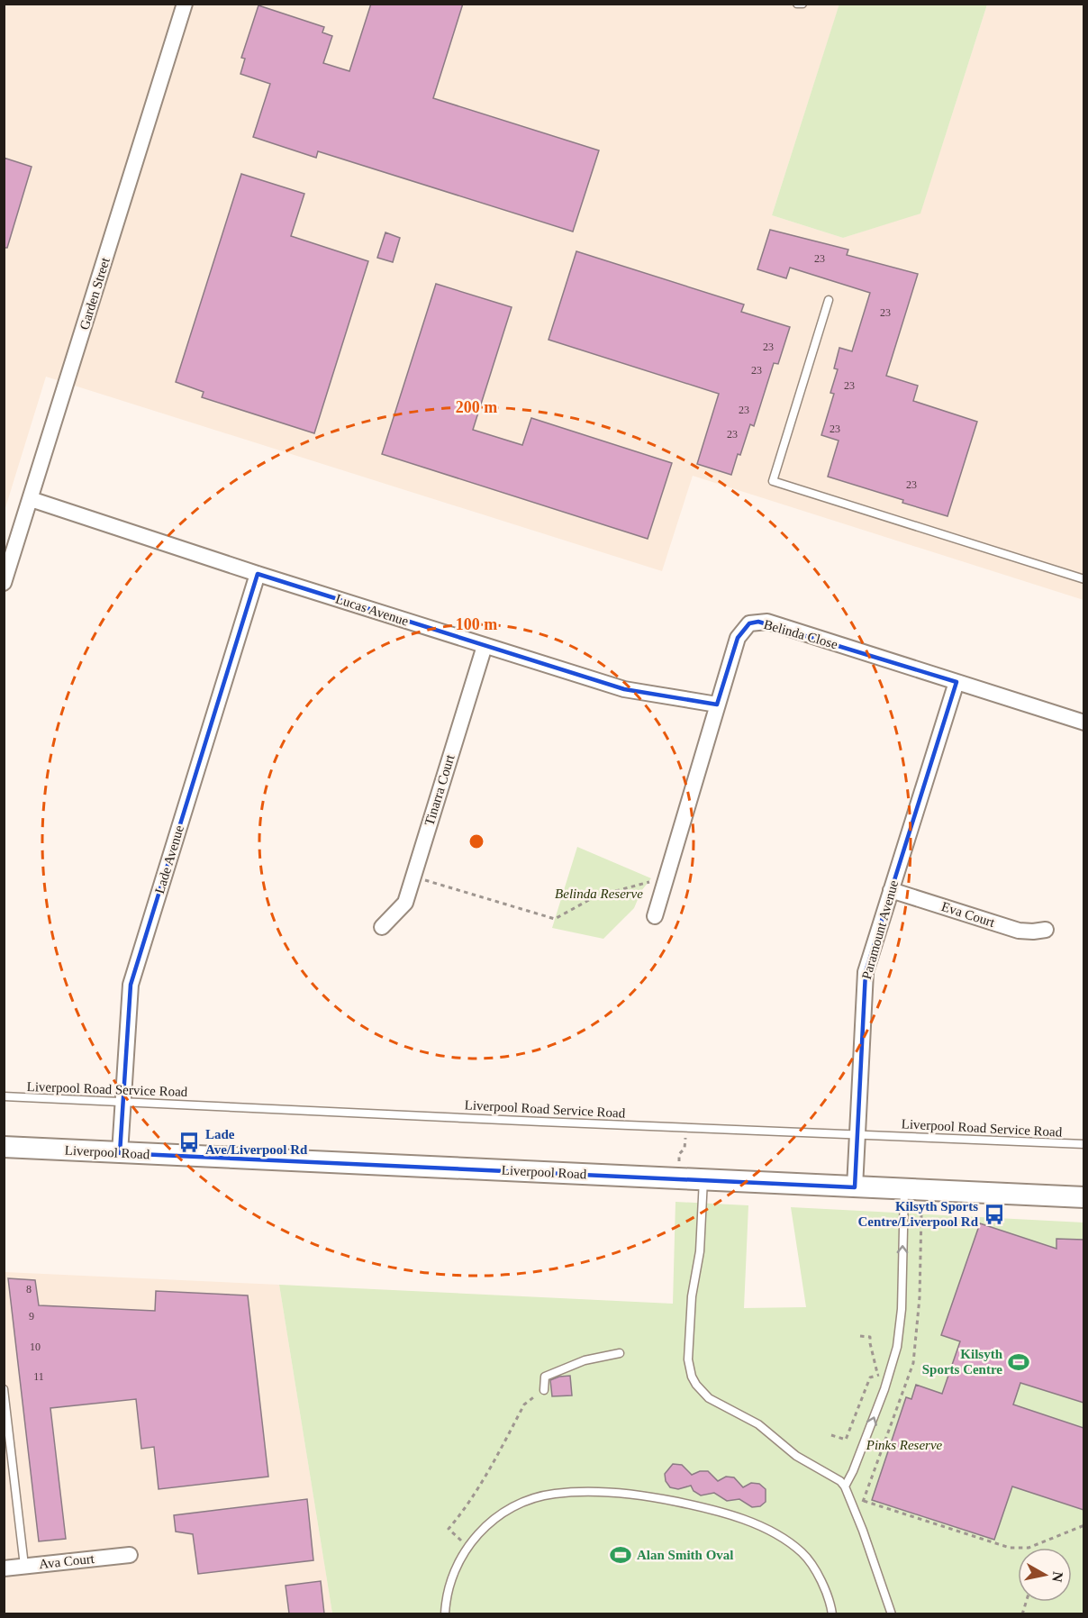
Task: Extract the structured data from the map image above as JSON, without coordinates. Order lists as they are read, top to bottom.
{
  "streets": {
    "main road": ["Liverpool Road"],
    "street": [
      "Garden Street",
      "Lucas Avenue",
      "Belinda Close",
      "Tinarra Court",
      "Lade Avenue",
      "Eva Court",
      "Paramount Avenue",
      "Ava Court"
    ],
    "lane": ["Liverpool Road Service Road"]
  },
  "crossings": [
    ["Garden Street", "Lucas Avenue"],
    ["Lucas Avenue", "Belinda Close"],
    ["Lucas Avenue", "Tinarra Court"],
    ["Lucas Avenue", "Lade Avenue"],
    ["Belinda Close", "Paramount Avenue"],
    ["Lade Avenue", "Liverpool Road Service Road"],
    ["Lade Avenue", "Liverpool Road"],
    ["Eva Court", "Paramount Avenue"],
    ["Paramount Avenue", "Liverpool Road Service Road"],
    ["Paramount Avenue", "Liverpool Road"]
  ],
  "parks": ["Belinda Reserve", "Pinks Reserve"],
  "places": {
    "bus stop": ["Lade Ave/Liverpool Rd", "Kilsyth Sports Centre/Liverpool Rd"],
    "sports": ["Kilsyth Sports Centre", "Alan Smith Oval"]
  },
  "house_numbers": [
    "23",
    "23",
    "23",
    "23",
    "23",
    "23",
    "23",
    "23",
    "23",
    "8",
    "9",
    "10",
    "11"
  ],
  "north": "right",
  "rings": ["200 m", "100 m"]
}
